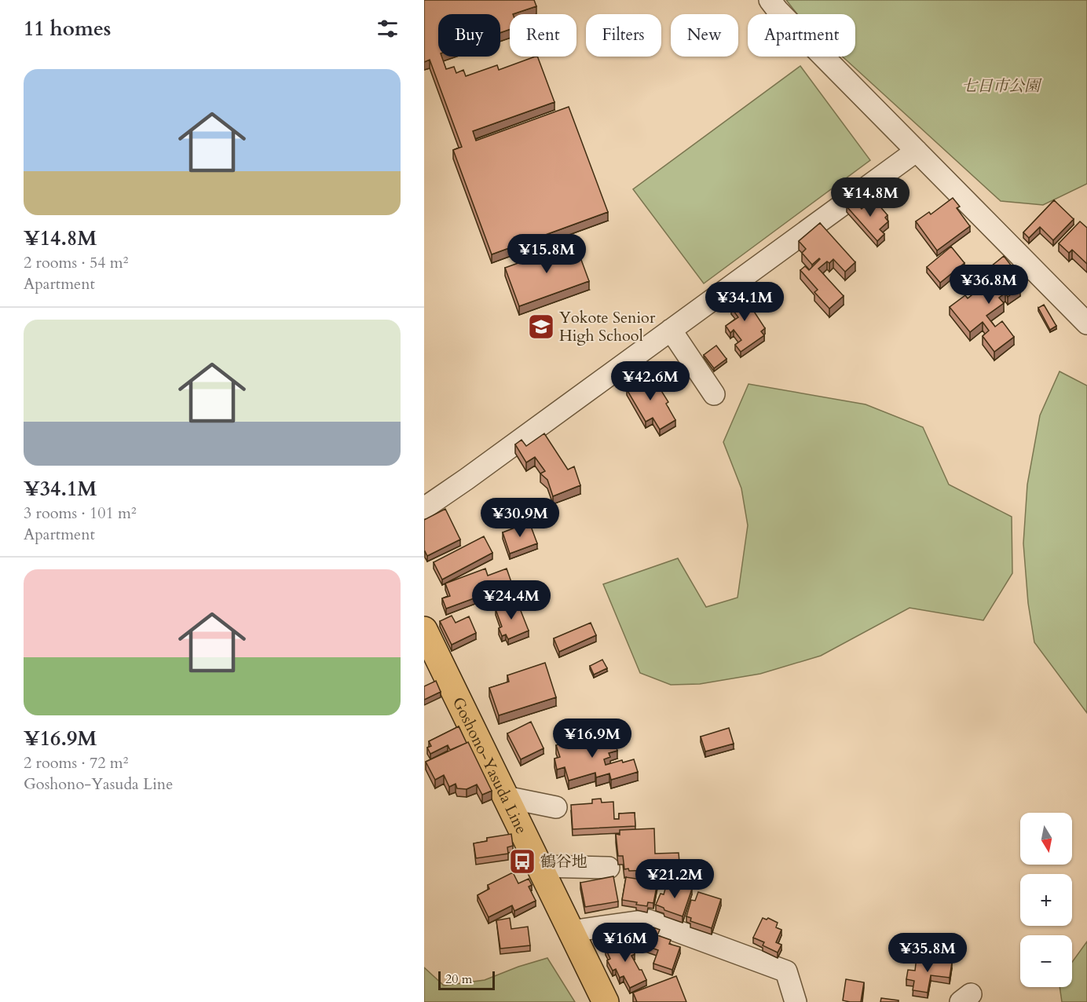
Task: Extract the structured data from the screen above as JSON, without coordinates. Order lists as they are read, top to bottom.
{
  "streets": {
    "main road": ["Goshono-Yasuda Line"]
  },
  "parks": ["七日市公園"],
  "places": {
    "school or university": ["Yokote Senior High School"],
    "bus stop": ["鶴谷地"]
  },
  "scale_bar": "20 m",
  "north": "bottom",
  "page": {
    "heading": "11 homes",
    "chip": [
      "Buy",
      "Rent",
      "Filters",
      "New",
      "Apartment"
    ],
    "list": [
      {
        "name": "¥14.8M",
        "note": "2 rooms · 54 m² · Apartment"
      },
      {
        "name": "¥34.1M",
        "note": "3 rooms · 101 m² · Apartment"
      },
      {
        "name": "¥16.9M",
        "note": "2 rooms · 72 m² · Goshono-Yasuda Line"
      }
    ],
    "price": [
      "¥14.8M",
      "¥15.8M",
      "¥36.8M",
      "¥34.1M",
      "¥42.6M",
      "¥30.9M",
      "¥24.4M",
      "¥16.9M",
      "¥21.2M",
      "¥16M",
      "¥35.8M"
    ],
    "map_buttons": ["+", "−"],
    "scale": "20 m"
  }
}
